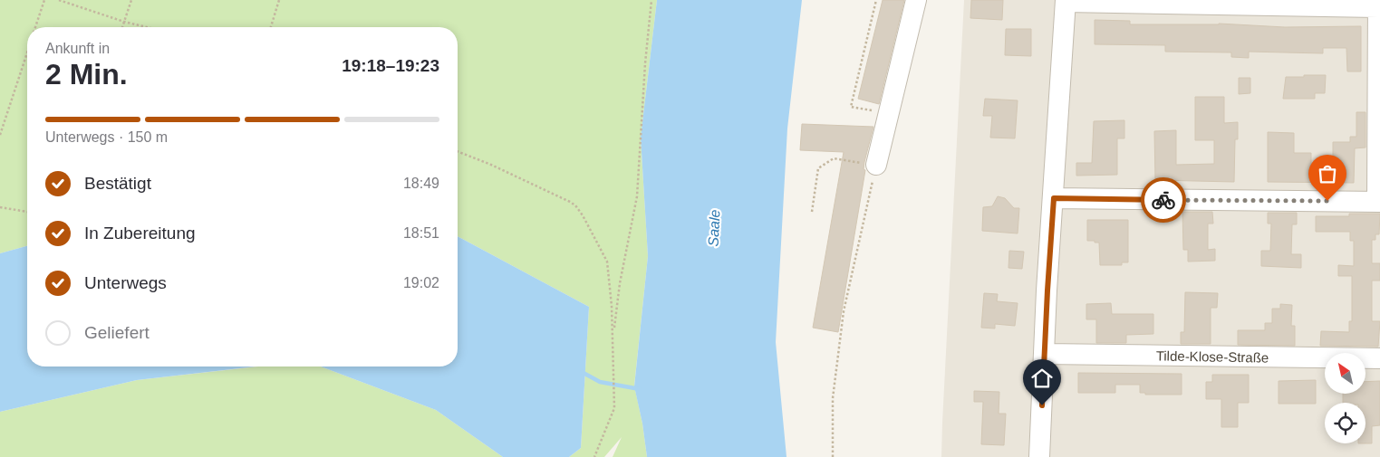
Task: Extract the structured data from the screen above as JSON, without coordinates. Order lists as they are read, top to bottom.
{
  "streets": {
    "street": ["Tilde-Klose-Straße"]
  },
  "water": ["Saale"],
  "north": "top left",
  "page": {
    "heading": ["2 Min.", "Ankunft in", "19:18–19:23"],
    "bar": "Unterwegs · 150 m",
    "list": [
      ["Bestätigt", "18:49"],
      ["In Zubereitung", "18:51"],
      ["Unterwegs", "19:02"],
      "Geliefert"
    ]
  }
}
